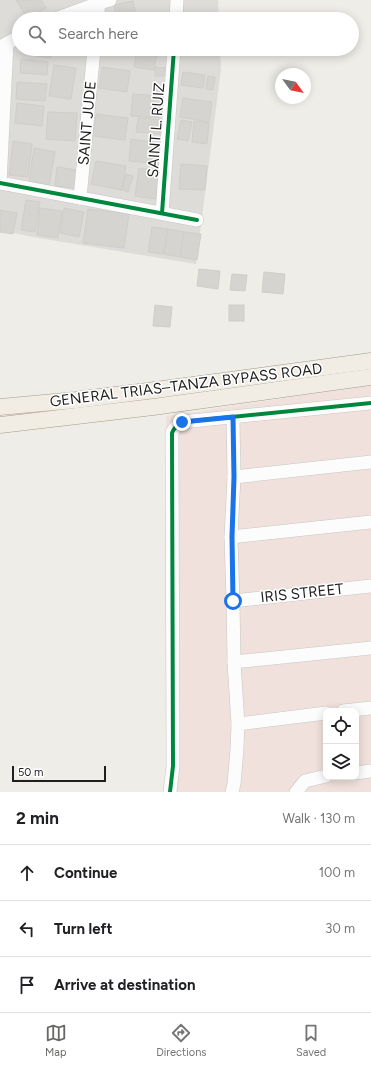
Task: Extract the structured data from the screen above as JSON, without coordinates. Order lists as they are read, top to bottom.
{
  "streets": {
    "main road": ["GENERAL TRIAS–TANZA BYPASS ROAD"],
    "street": ["SAINT JUDE", "SAINT L. RUIZ", "IRIS STREET"]
  },
  "scale_bar": "50 m",
  "north": "bottom right",
  "page": {
    "search": "Search here",
    "scale": "50 m",
    "heading": ["2 min", "Walk · 130 m"],
    "list": [
      ["Continue", "100 m"],
      ["Turn left", "30 m"],
      "Arrive at destination"
    ],
    "nav": ["Map", "Directions", "Saved"]
  }
}
